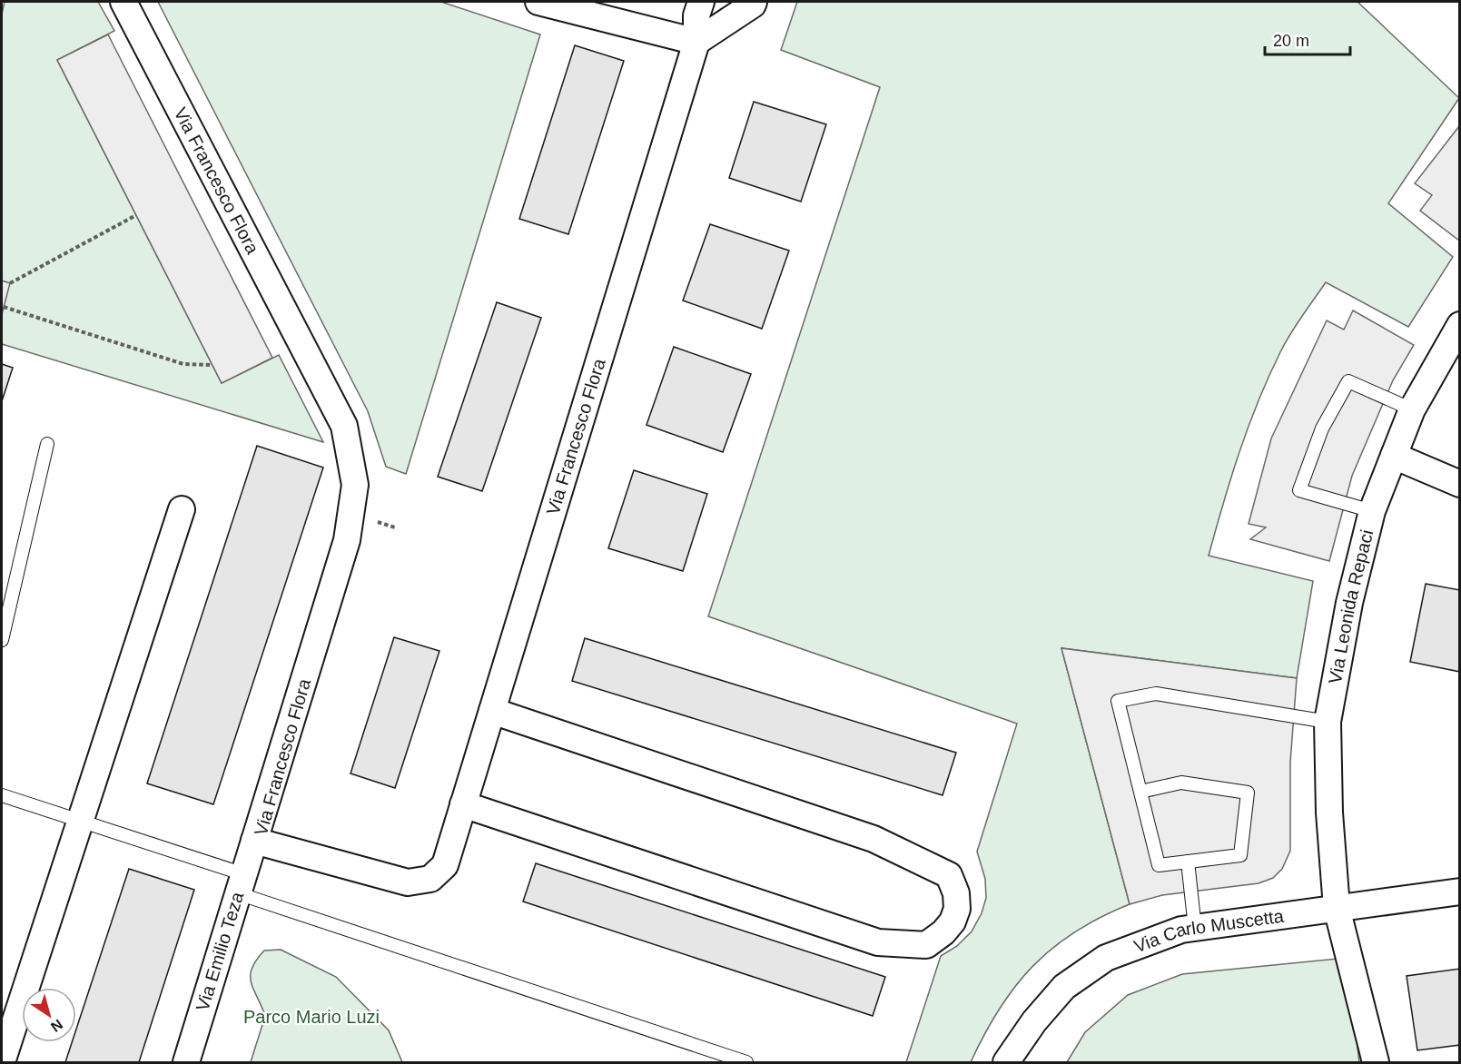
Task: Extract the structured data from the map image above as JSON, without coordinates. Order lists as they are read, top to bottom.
{
  "streets": {
    "street": [
      "Via Francesco Flora",
      "Via Leonida Repaci",
      "Via Carlo Muscetta",
      "Via Emilio Teza"
    ]
  },
  "crossings": [
    ["Via Francesco Flora", "Via Emilio Teza"],
    ["Via Leonida Repaci", "Via Carlo Muscetta"]
  ],
  "parks": ["Parco Mario Luzi"],
  "scale_bar": "20 m",
  "north": "bottom right"
}
